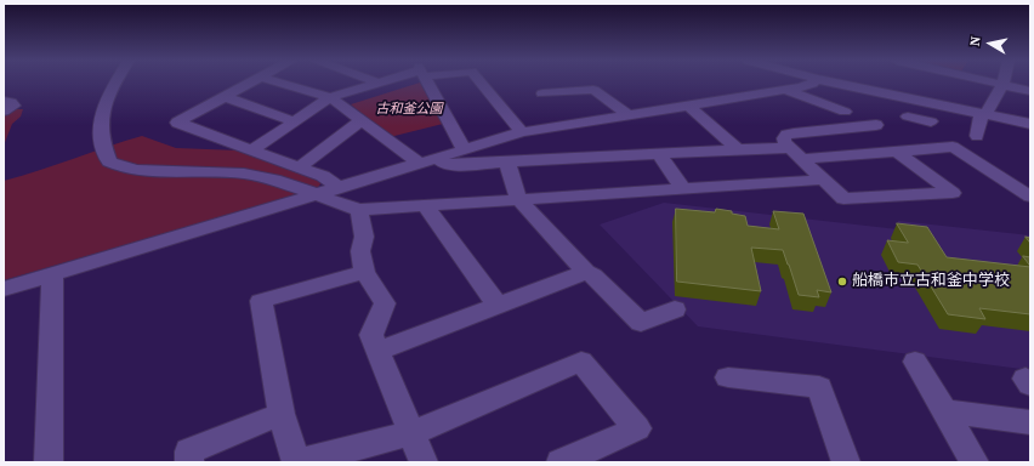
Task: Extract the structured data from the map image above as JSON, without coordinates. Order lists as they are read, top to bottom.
{
  "parks": ["古和釜公園"],
  "places": ["船橋市立古和釜中学校"],
  "north": "left"
}
